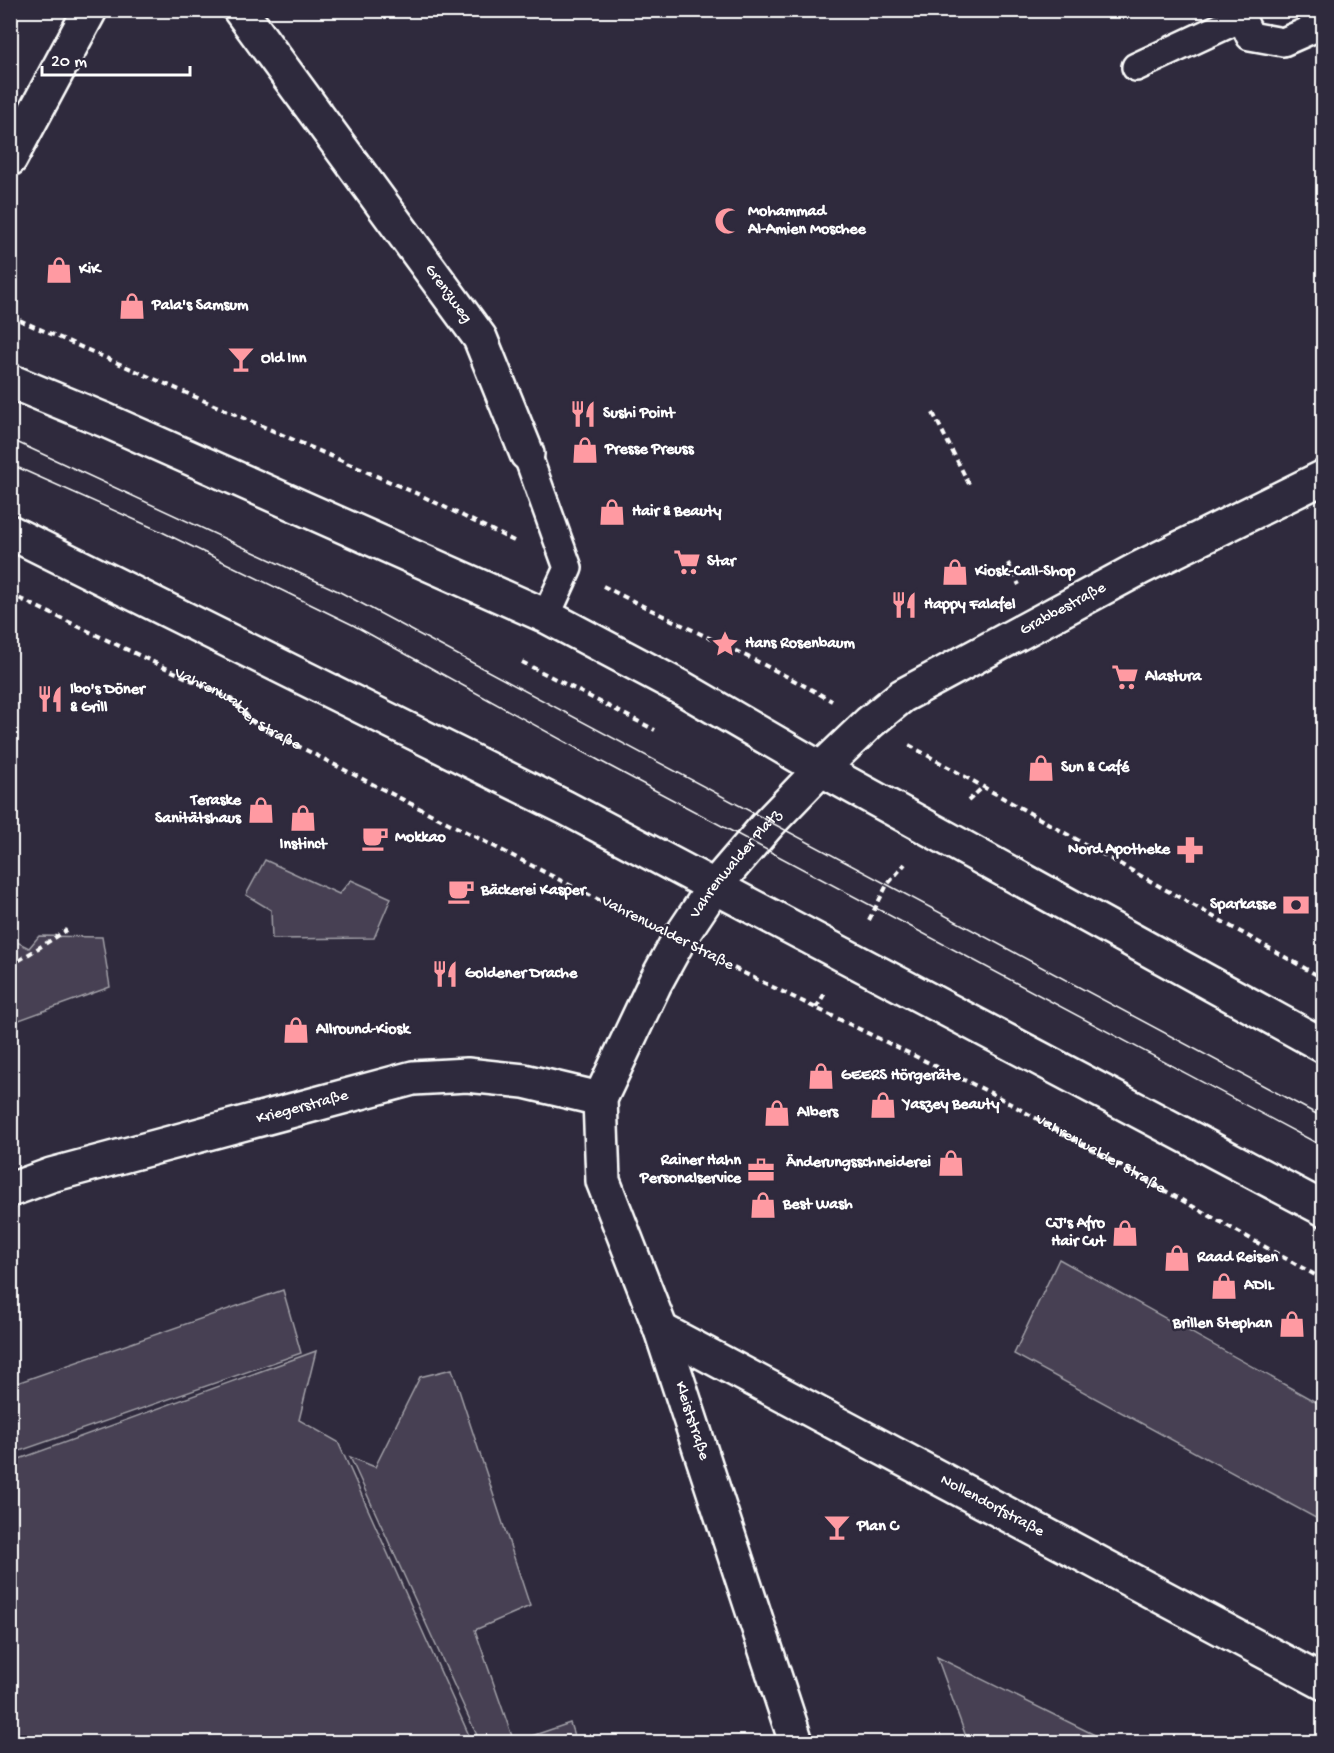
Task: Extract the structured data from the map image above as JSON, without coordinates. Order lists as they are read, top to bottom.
{
  "streets": {
    "street": [
      "Grenzweg",
      "Grabbestraße",
      "Vahrenwalder Platz",
      "Kriegerstraße",
      "Kleiststraße",
      "Nollendorfstraße"
    ],
    "path": ["Vahrenwalder Straße"]
  },
  "crossings": [
    ["Grabbestraße", "Vahrenwalder Platz"],
    ["Vahrenwalder Straße", "Vahrenwalder Platz"],
    ["Vahrenwalder Platz", "Kriegerstraße"],
    ["Vahrenwalder Platz", "Kleiststraße"],
    ["Kriegerstraße", "Kleiststraße"],
    ["Kleiststraße", "Nollendorfstraße"]
  ],
  "places": {
    "mosque": ["Mohammad Al-Amien Moschee"],
    "shop": [
      "KiK",
      "Pala's Samsum",
      "Presse Preuss",
      "Hair & Beauty",
      "Kiosk-Call-Shop",
      "Sun & Café",
      "Teraske Sanitätshaus",
      "Instinct",
      "Allround-Kiosk",
      "GEERS Hörgeräte",
      "Yaszey Beauty",
      "Albers",
      "Änderungsschneiderei",
      "Best Wash",
      "CJ's Afro Hair Cut",
      "Raad Reisen",
      "ADIL",
      "Brillen Stephan"
    ],
    "bar": ["Old Inn", "Plan C"],
    "restaurant": [
      "Sushi Point",
      "Happy Falafel",
      "Ibo's Döner & Grill",
      "Goldener Drache"
    ],
    "supermarket": ["Star", "Alastura"],
    "place": ["Hans Rosenbaum"],
    "cafe": ["Mokkao", "Bäckerei Kasper"],
    "pharmacy": ["Nord Apotheke"],
    "bank": ["Sparkasse"],
    "office": ["Rainer Hahn Personalservice"]
  },
  "scale_bar": "20 m"
}
